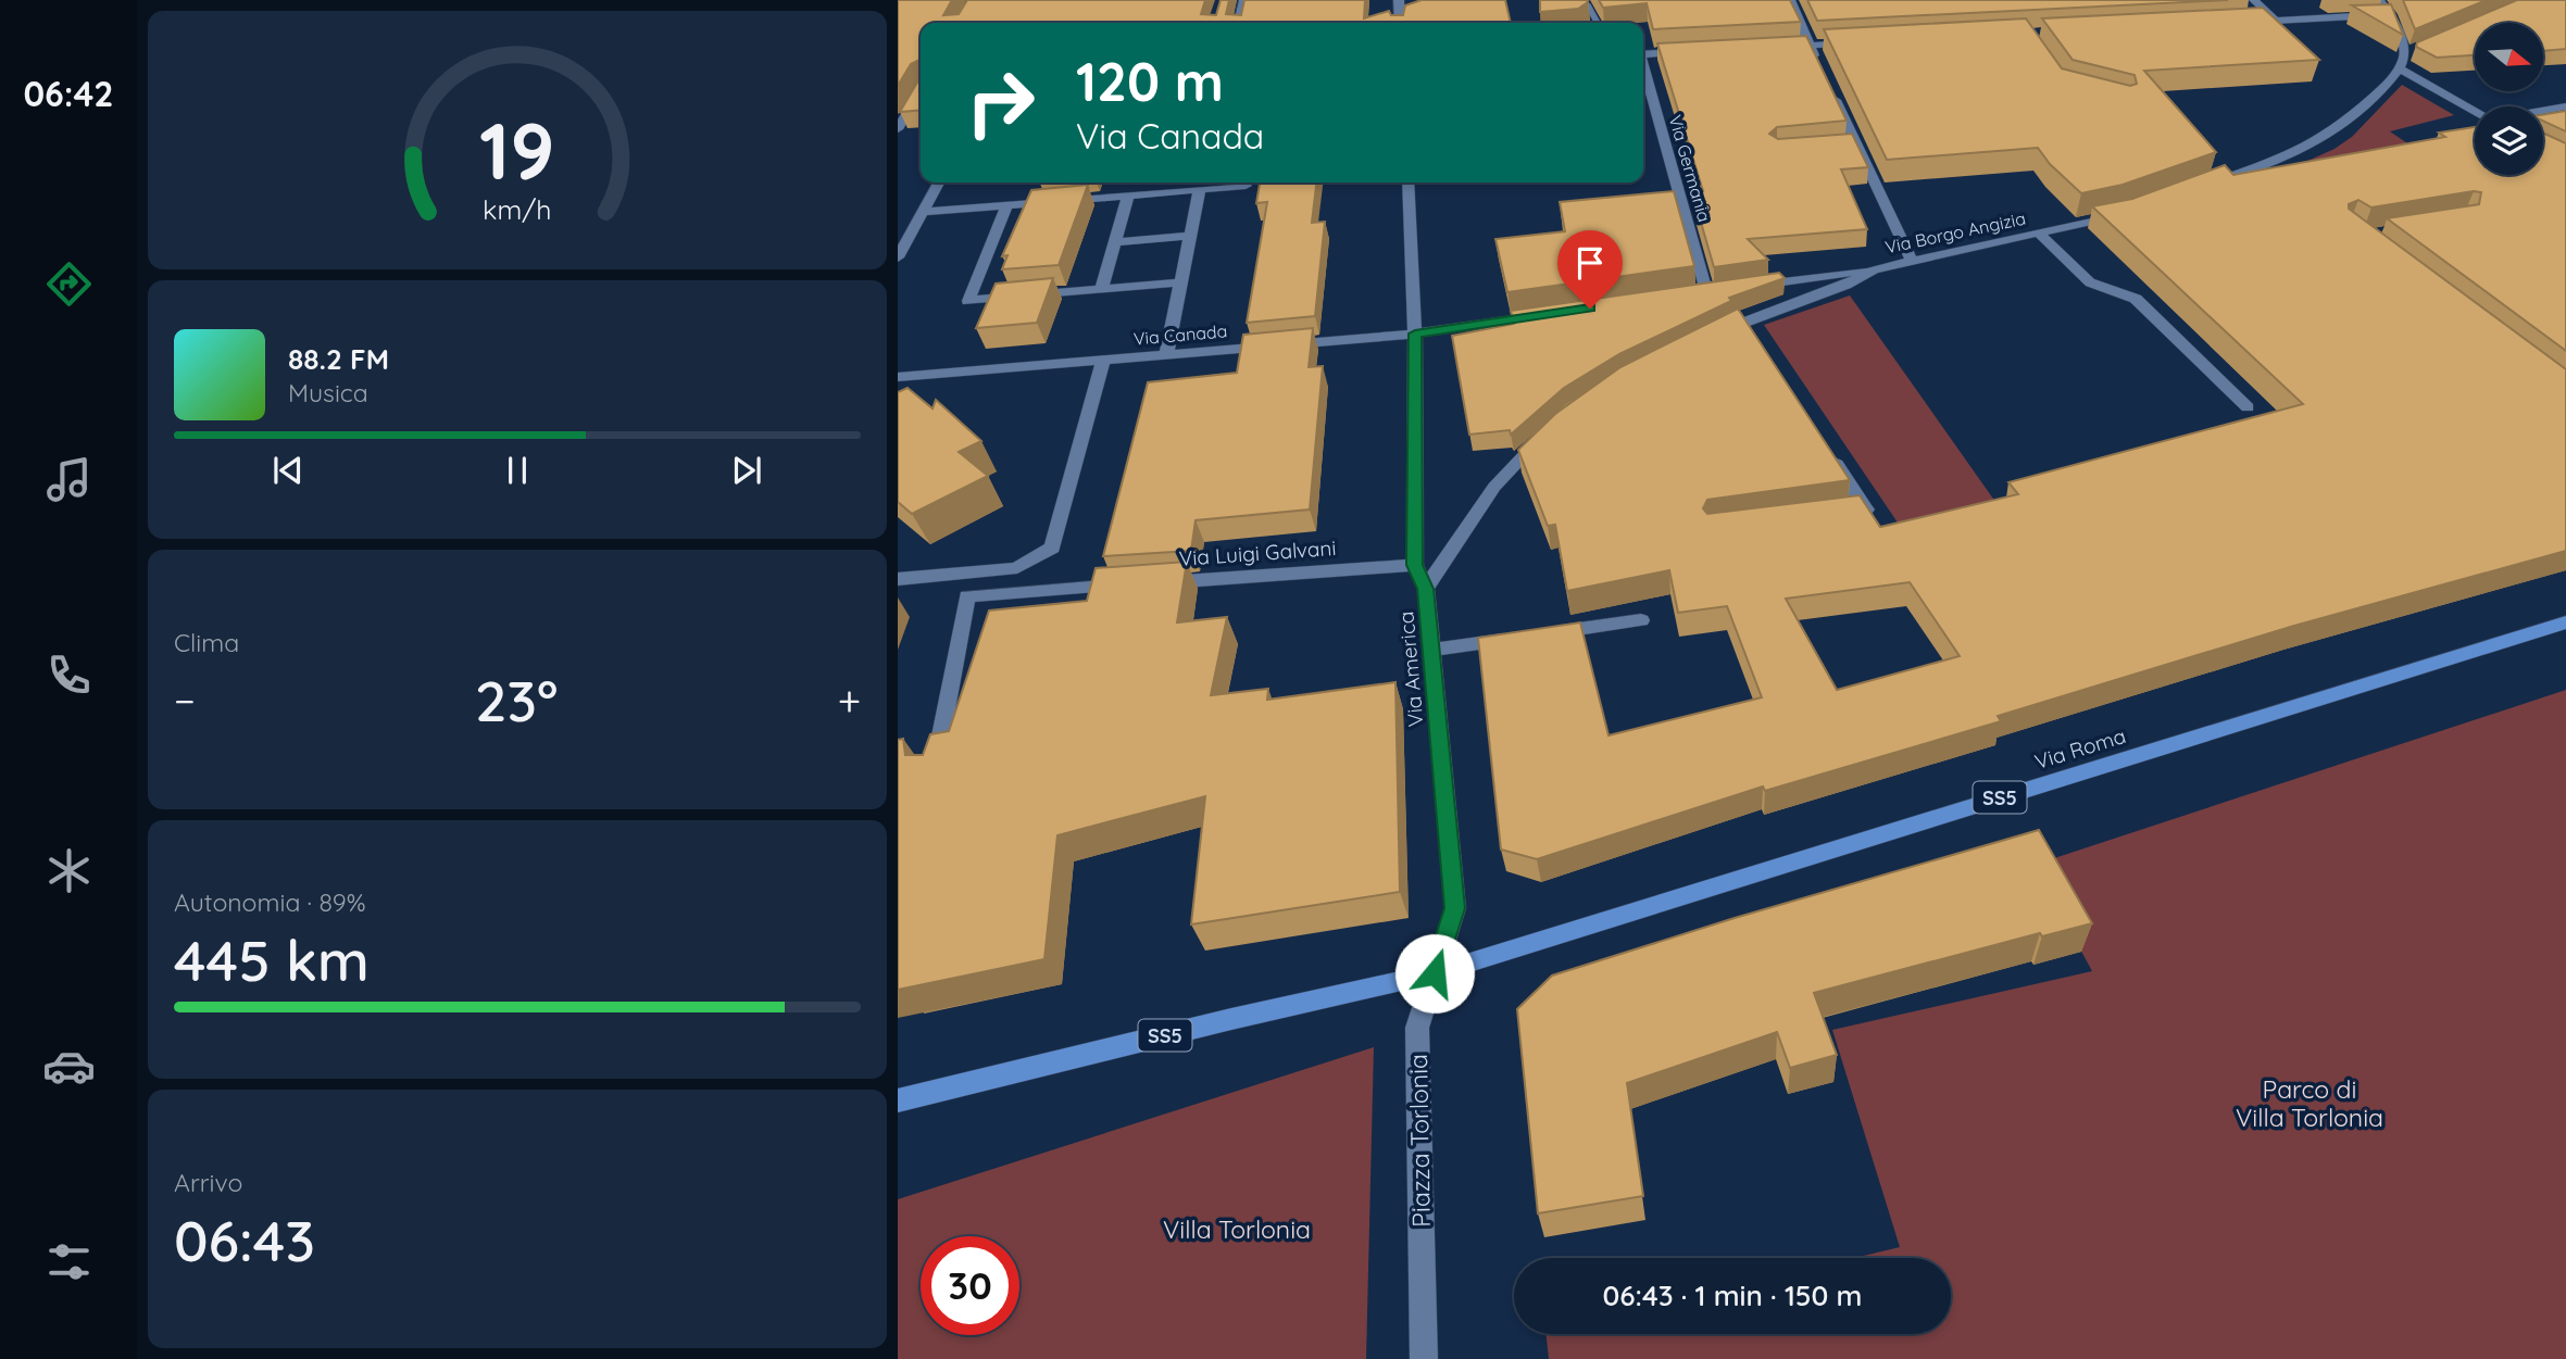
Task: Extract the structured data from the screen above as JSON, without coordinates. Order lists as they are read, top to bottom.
{
  "streets": {
    "main road": ["Via Roma", "SS5"],
    "street": [
      "Via Germania",
      "Via Borgo Angizia",
      "Via Canada",
      "Via Luigi Galvani",
      "Via America",
      "Piazza Torlonia"
    ]
  },
  "crossings": [
    ["Via Canada", "Via America"],
    ["Via Luigi Galvani", "Via America"],
    ["Via America", "Via Roma"],
    ["Via America", "SS5"],
    ["Via America", "Piazza Torlonia"],
    ["Via Roma", "SS5"],
    ["Via Roma", "Piazza Torlonia"],
    ["SS5", "Piazza Torlonia"]
  ],
  "parks": ["Parco di Villa Torlonia", "Villa Torlonia"],
  "north": "right",
  "page": {
    "tabs": "06:42",
    "turn": ["120 m", "Via Canada"],
    "song": ["88.2 FM", "Musica"],
    "tile": [
      "Clima",
      ["Autonomia · 89%", "445 km"],
      ["Arrivo", "06:43"]
    ],
    "heat": ["−", "23°", "+"],
    "limit": "30",
    "trip": "06:43 · 1 min · 150 m",
    "gauge": ["19", "km/h"]
  }
}
